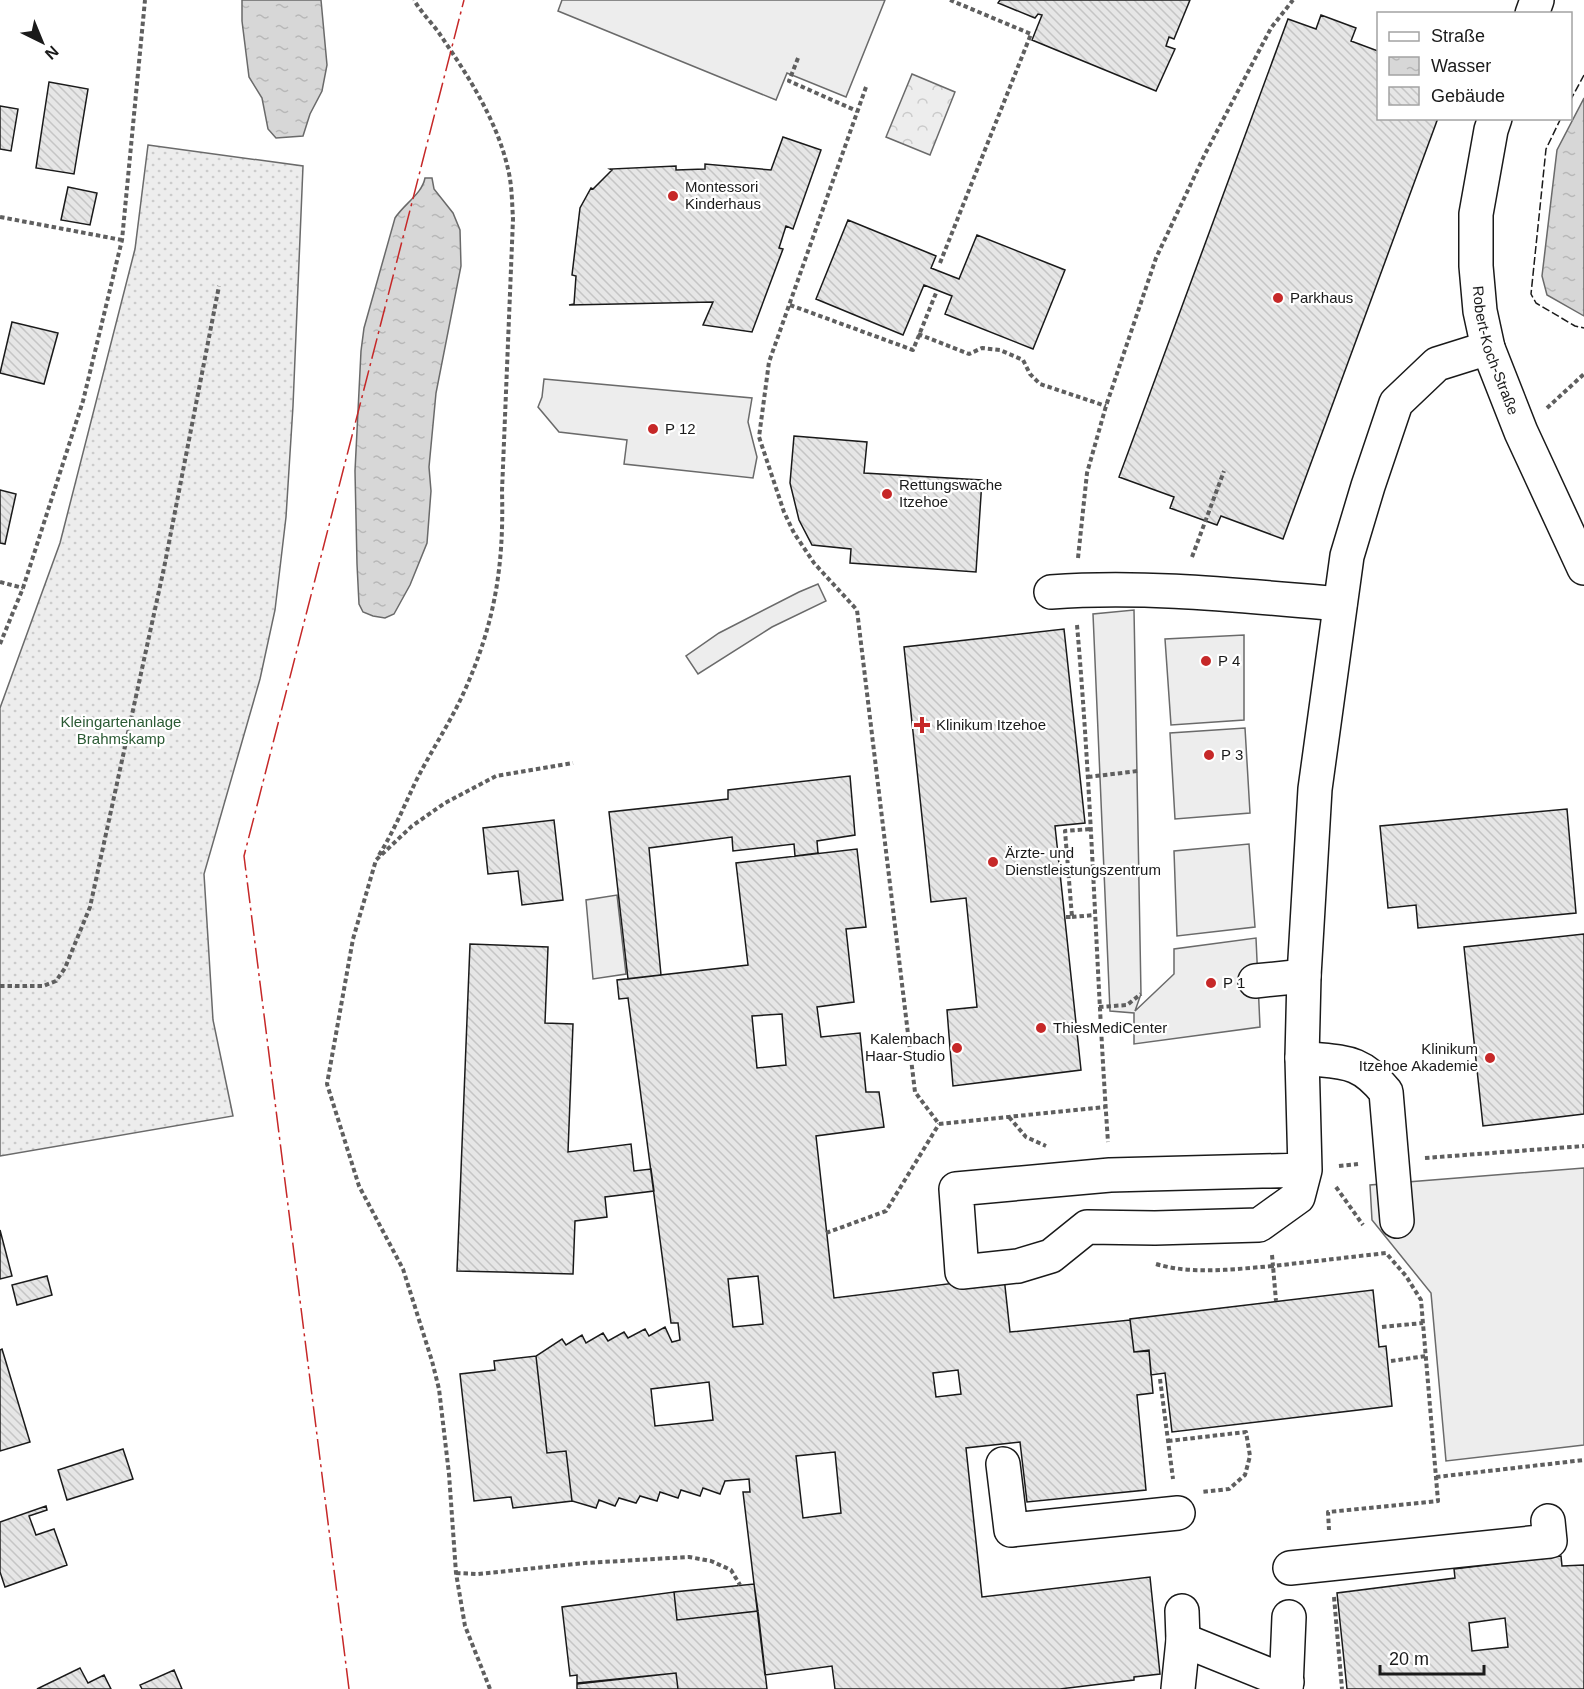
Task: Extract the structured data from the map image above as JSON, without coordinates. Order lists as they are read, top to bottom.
{
  "streets": {
    "street": ["Robert-Koch-Straße"]
  },
  "parks": ["Kleingartenanlage Brahmskamp"],
  "places": {
    "other": [
      "Montessori Kinderhaus",
      "Parkhaus",
      "P 12",
      "Rettungswache Itzehoe",
      "P 4",
      "P 3",
      "Ärzte- und Dienstleistungszentrum",
      "P 1",
      "ThiesMediCenter",
      "Kalembach Haar-Studio",
      "Klinikum Itzehoe Akademie"
    ],
    "health": ["Klinikum Itzehoe"]
  },
  "legend": ["Straße", "Wasser", "Gebäude"],
  "scale_bar": "20 m",
  "north": "bottom right"
}
